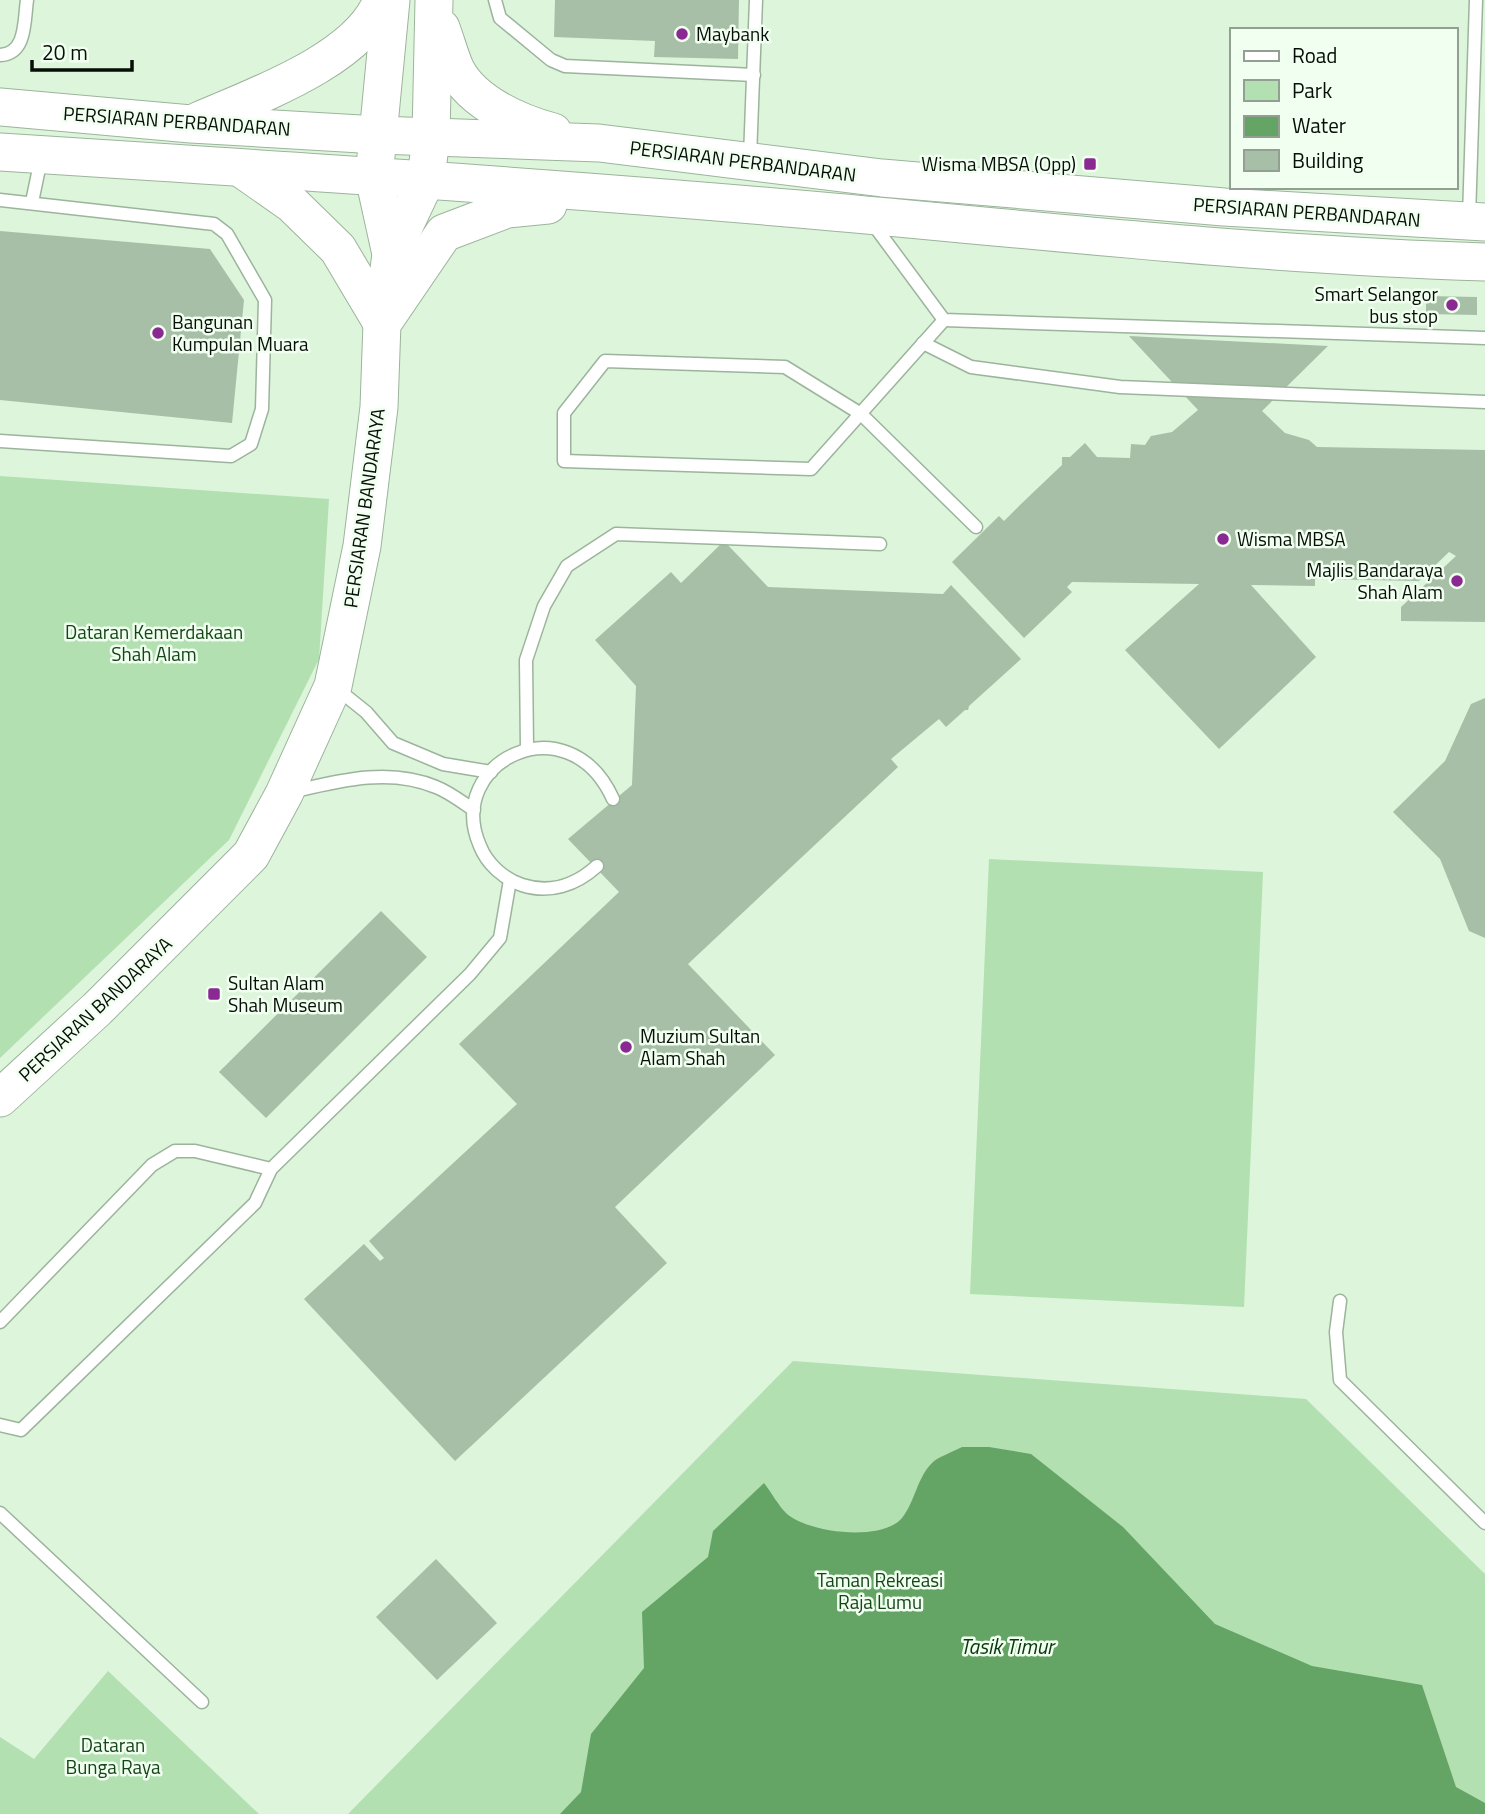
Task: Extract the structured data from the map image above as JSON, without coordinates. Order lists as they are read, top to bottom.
{
  "streets": {
    "main road": ["PERSIARAN PERBANDARAN", "PERSIARAN BANDARAYA"]
  },
  "crossings": [
    ["PERSIARAN PERBANDARAN", "PERSIARAN BANDARAYA"]
  ],
  "water": ["Tasik Timur"],
  "parks": ["Dataran Kemerdakaan Shah Alam", "Taman Rekreasi Raja Lumu", "Dataran Bunga Raya"],
  "places": {
    "other": [
      "Maybank",
      "Smart Selangor bus stop",
      "Bangunan Kumpulan Muara",
      "Wisma MBSA",
      "Majlis Bandaraya Shah Alam",
      "Muzium Sultan Alam Shah"
    ],
    "transit": ["Wisma MBSA (Opp)", "Sultan Alam Shah Museum"]
  },
  "legend": [
    "Road",
    "Park",
    "Water",
    "Building"
  ],
  "scale_bar": "20 m"
}
